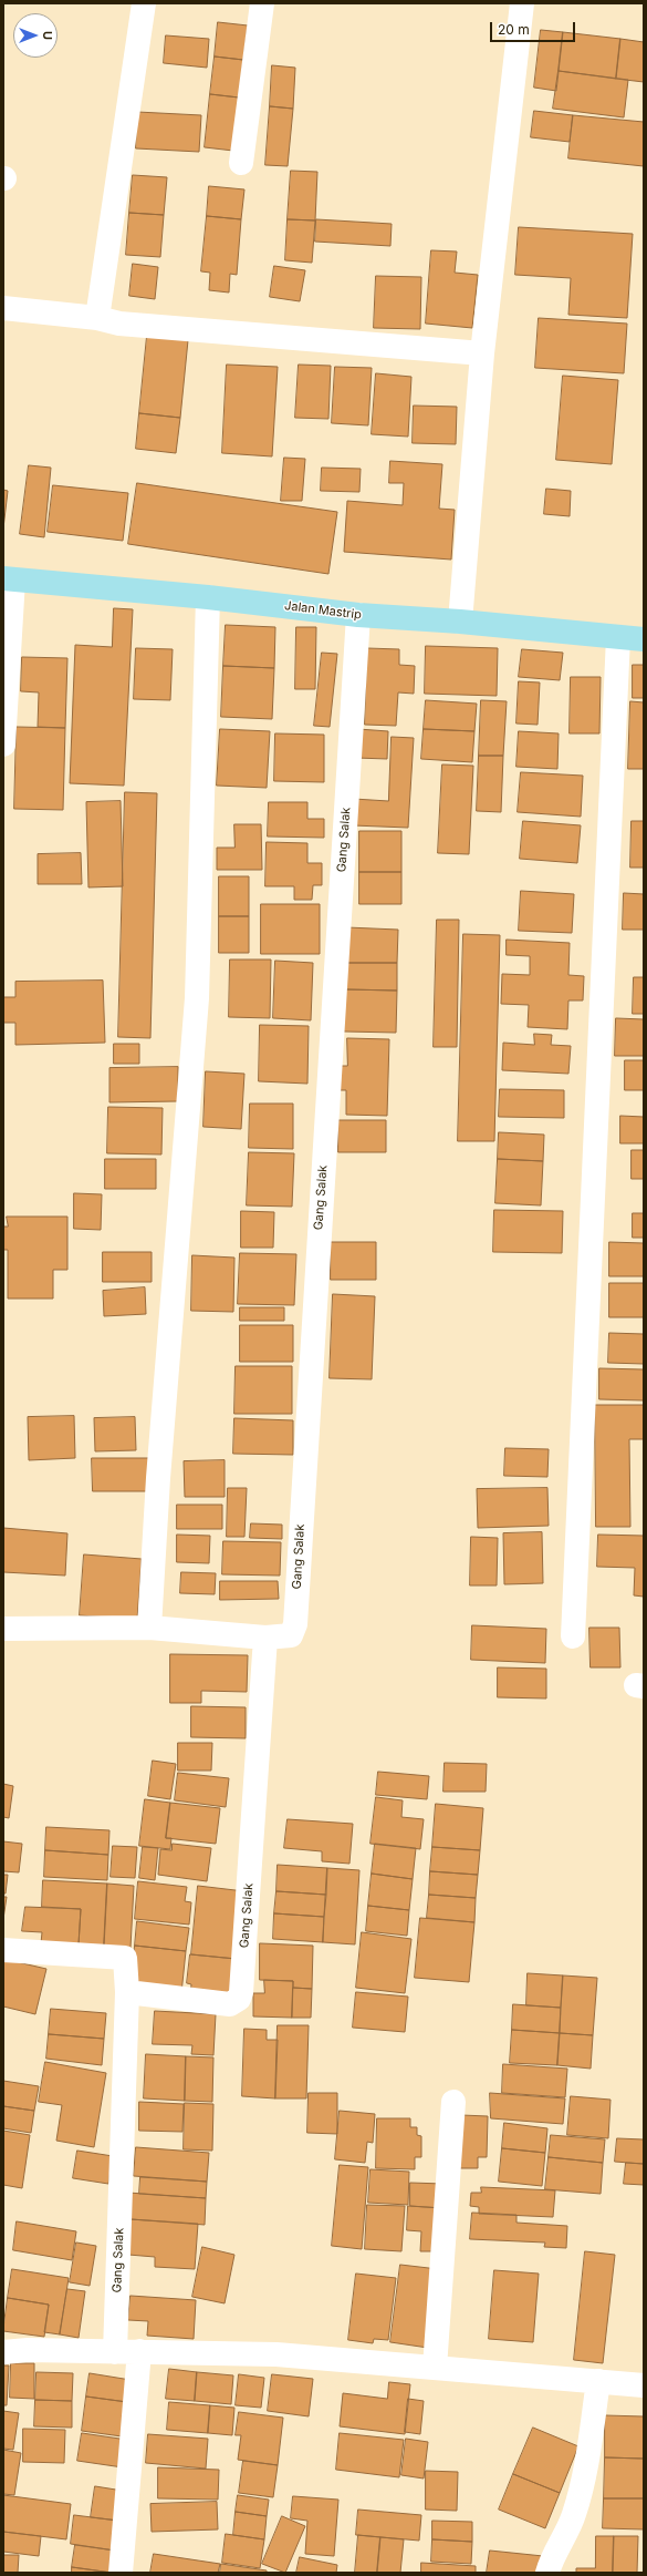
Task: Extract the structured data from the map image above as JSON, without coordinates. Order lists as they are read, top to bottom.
{
  "streets": {
    "main road": ["Jalan Mastrip"],
    "street": ["Gang Salak"]
  },
  "crossings": [
    ["Jalan Mastrip", "Gang Salak"]
  ],
  "scale_bar": "20 m",
  "north": "right"
}
